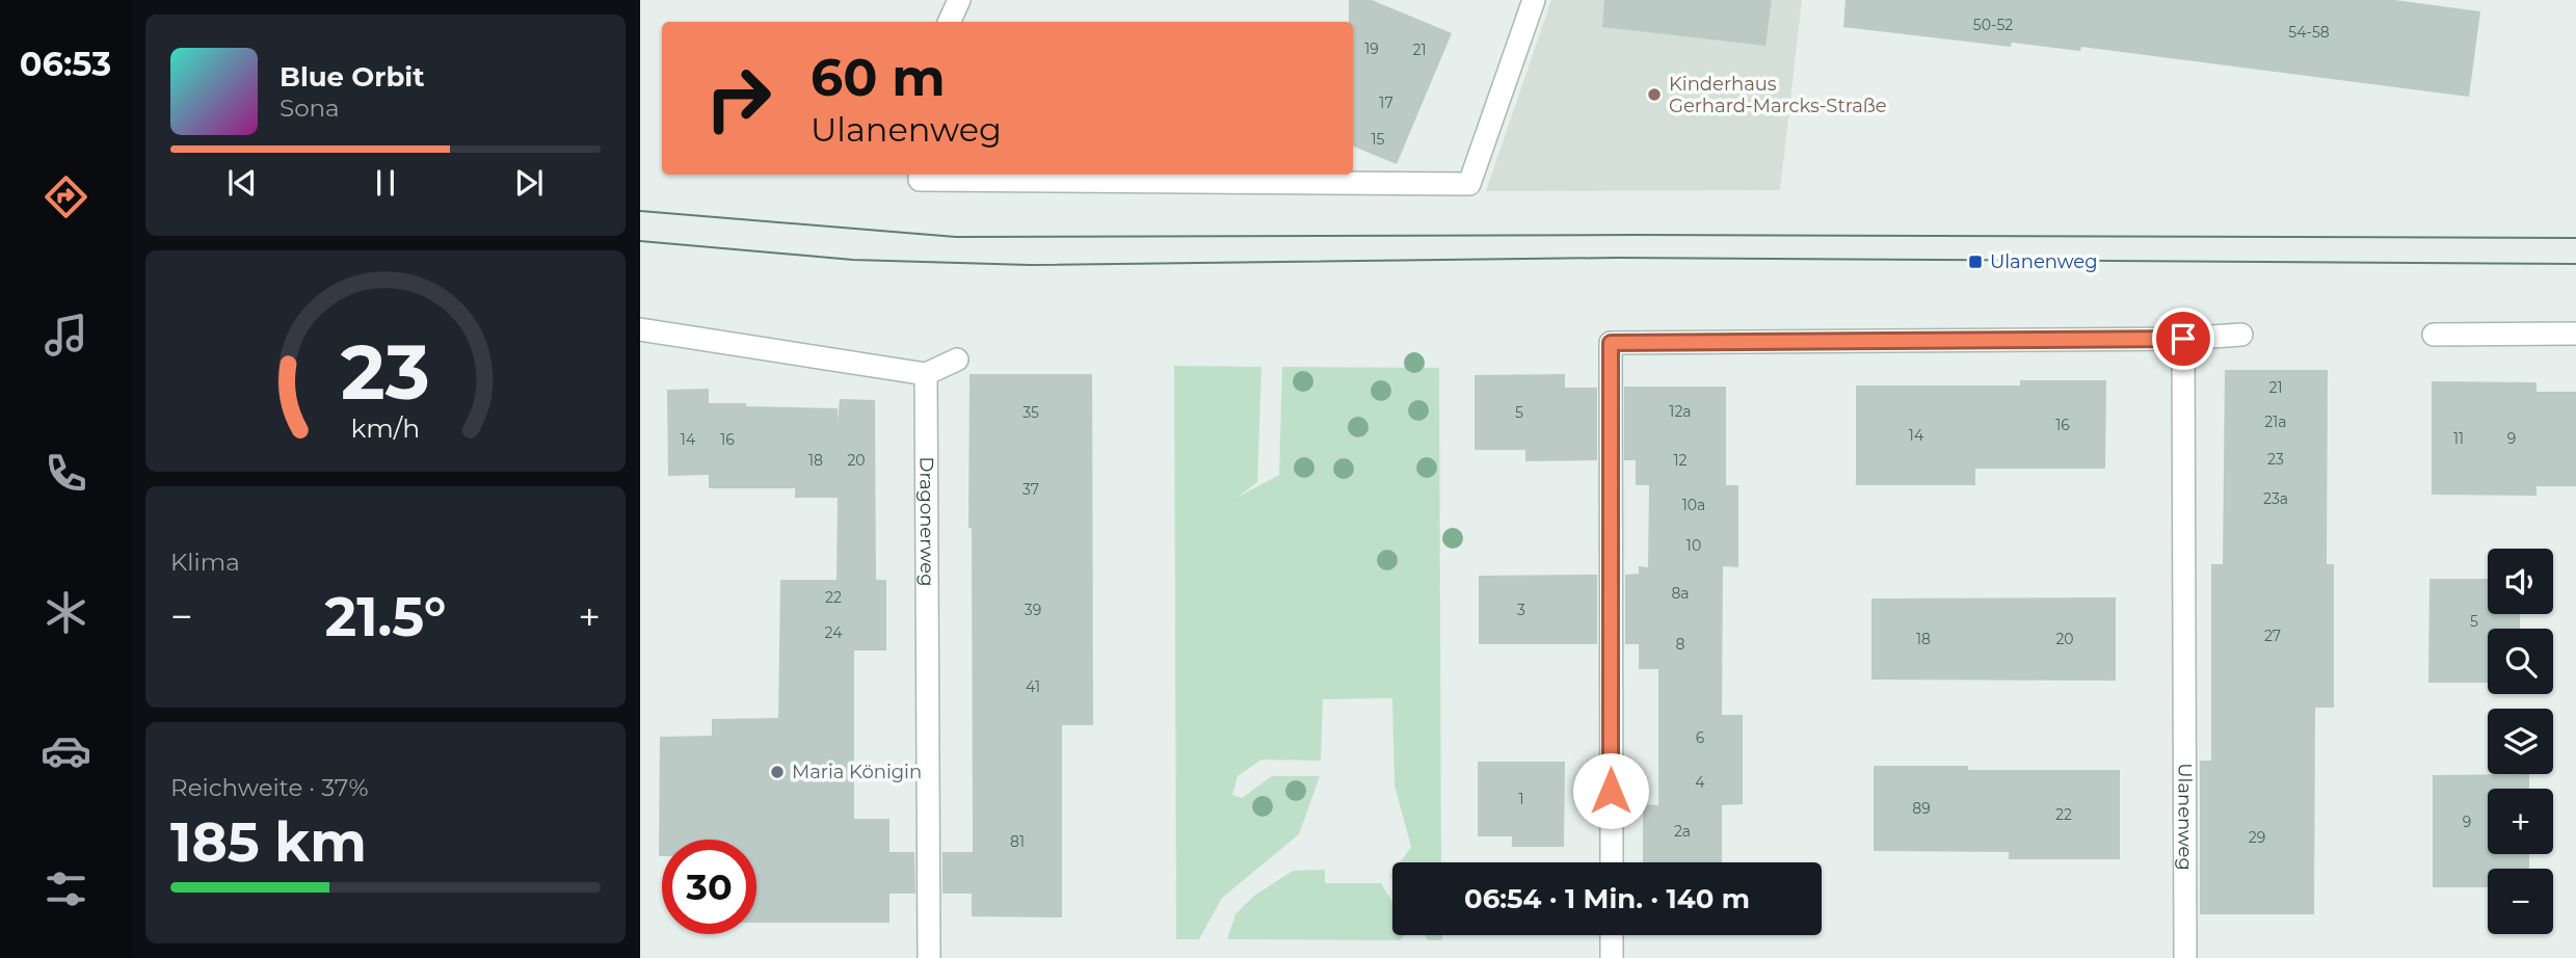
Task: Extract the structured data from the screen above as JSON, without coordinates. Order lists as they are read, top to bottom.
{
  "streets": {
    "street": ["Dragonerweg", "Ulanenweg"]
  },
  "places": {
    "other": ["Kinderhaus Gerhard-Marcks-Straße", "Maria Königin"],
    "transit": ["Ulanenweg"]
  },
  "house_numbers": [
    "50-52",
    "54-58",
    "19",
    "21",
    "17",
    "15",
    "21",
    "12a",
    "35",
    "5",
    "21a",
    "16",
    "14",
    "11",
    "9",
    "14",
    "16",
    "23",
    "18",
    "20",
    "12",
    "37",
    "23a",
    "10a",
    "10",
    "8a",
    "22",
    "39",
    "3",
    "5",
    "24",
    "27",
    "18",
    "20",
    "8",
    "41",
    "6",
    "4",
    "1",
    "89",
    "22",
    "9",
    "2a",
    "29",
    "81"
  ],
  "page": {
    "tabs": "06:53",
    "turn": ["60 m", "Ulanenweg"],
    "song": ["Blue Orbit", "Sona"],
    "tile": [
      "Klima",
      ["Reichweite · 37%", "185 km"]
    ],
    "map_buttons": ["+", "−"],
    "heat": ["−", "21.5°", "+"],
    "limit": "30",
    "trip": "06:54 · 1 Min. · 140 m",
    "gauge": ["23", "km/h"]
  }
}
